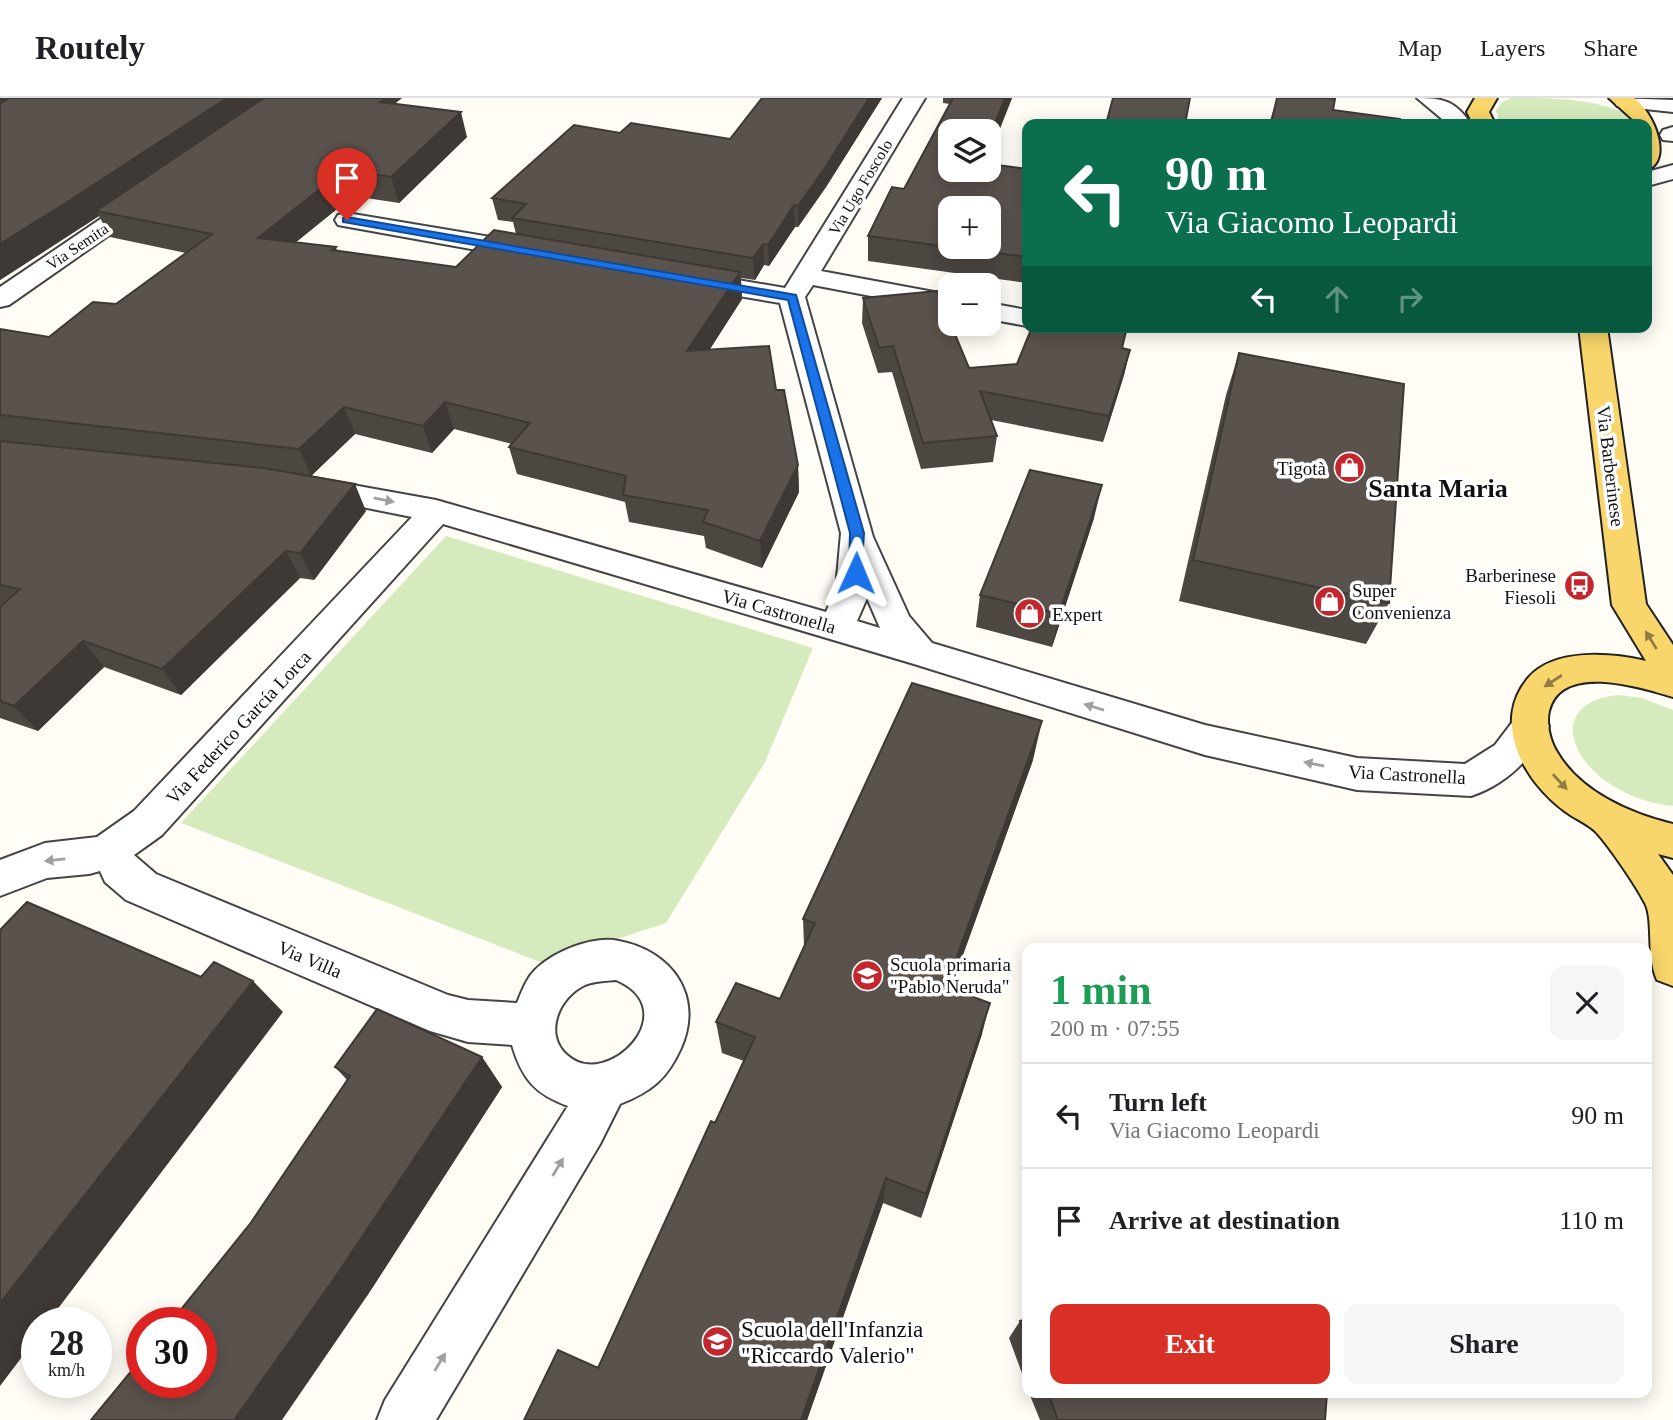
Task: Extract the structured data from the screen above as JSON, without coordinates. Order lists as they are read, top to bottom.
{
  "streets": {
    "main road": ["Via Barberinese"],
    "street": [
      "Via Ugo Foscolo",
      "Via Semita",
      "Via Castronella",
      "Via Federico García Lorca",
      "Via Villa"
    ]
  },
  "crossings": [
    ["Via Castronella", "Via Federico García Lorca"],
    ["Via Federico García Lorca", "Via Villa"]
  ],
  "districts": ["Santa Maria"],
  "places": {
    "shop": ["Tigotà", "Super Convenienza", "Expert"],
    "bus stop": ["Barberinese Fiesoli"],
    "school or university": ["Scuola primaria \"Pablo Neruda\"", "Scuola dell'Infanzia \"Riccardo Valerio\""]
  },
  "page": {
    "header": "Routely",
    "nav": ["Map", "Layers", "Share"],
    "map_buttons": ["+", "−"],
    "turn": ["90 m", "Via Giacomo Leopardi"],
    "heading": ["1 min", "200 m · 07:55"],
    "list": [
      {
        "name": "Turn left",
        "note": "Via Giacomo Leopardi",
        "value": "90 m"
      },
      {
        "name": "Arrive at destination",
        "value": "110 m"
      }
    ],
    "buttons": ["Exit", "Share"],
    "speed": "28 km/h",
    "limit": "30"
  }
}
